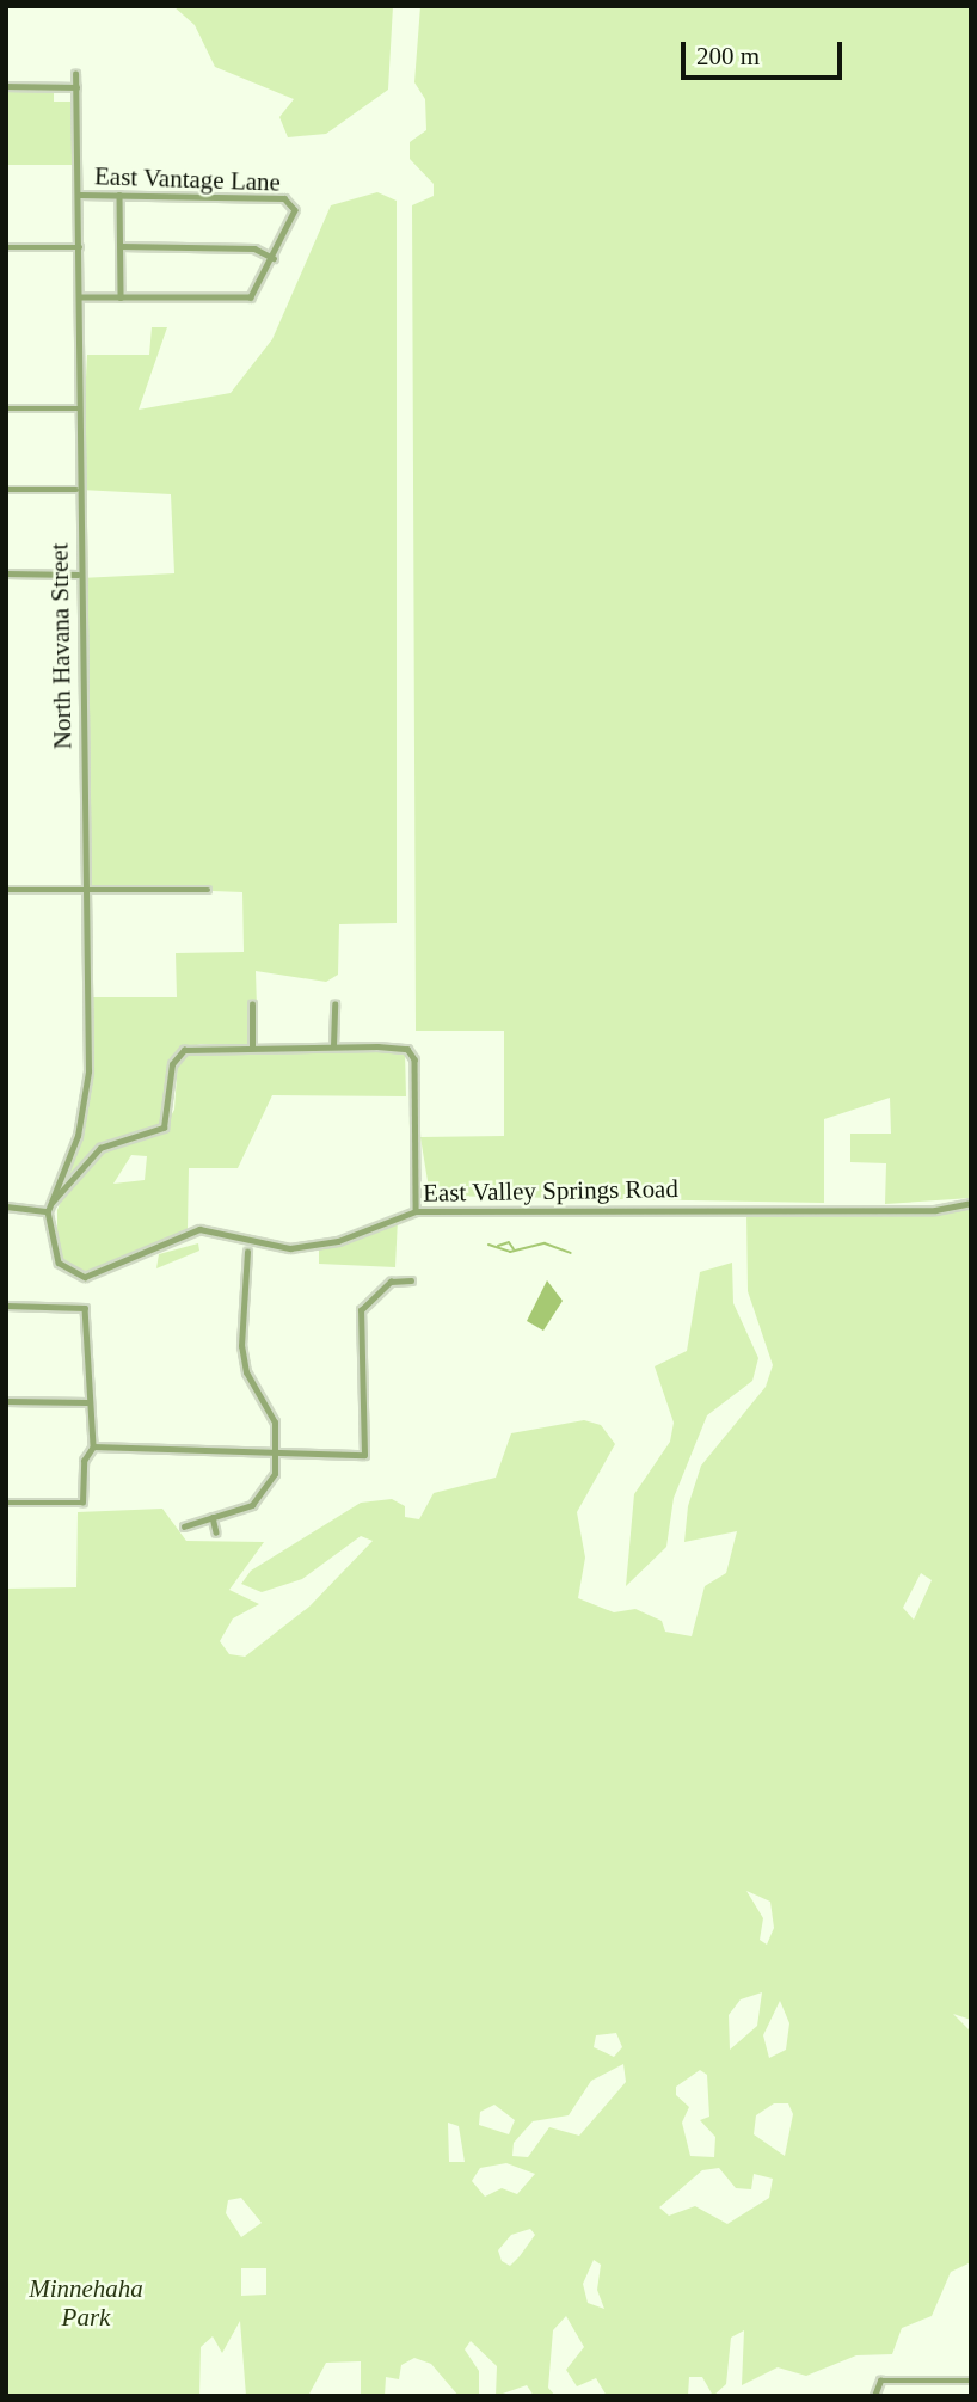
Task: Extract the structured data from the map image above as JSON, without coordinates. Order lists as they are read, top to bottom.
{
  "streets": {
    "street": ["East Vantage Lane", "North Havana Street", "East Valley Springs Road"]
  },
  "crossings": [
    ["East Vantage Lane", "North Havana Street"],
    ["North Havana Street", "East Valley Springs Road"]
  ],
  "parks": ["Minnehaha Park"],
  "scale_bar": "200 m"
}
